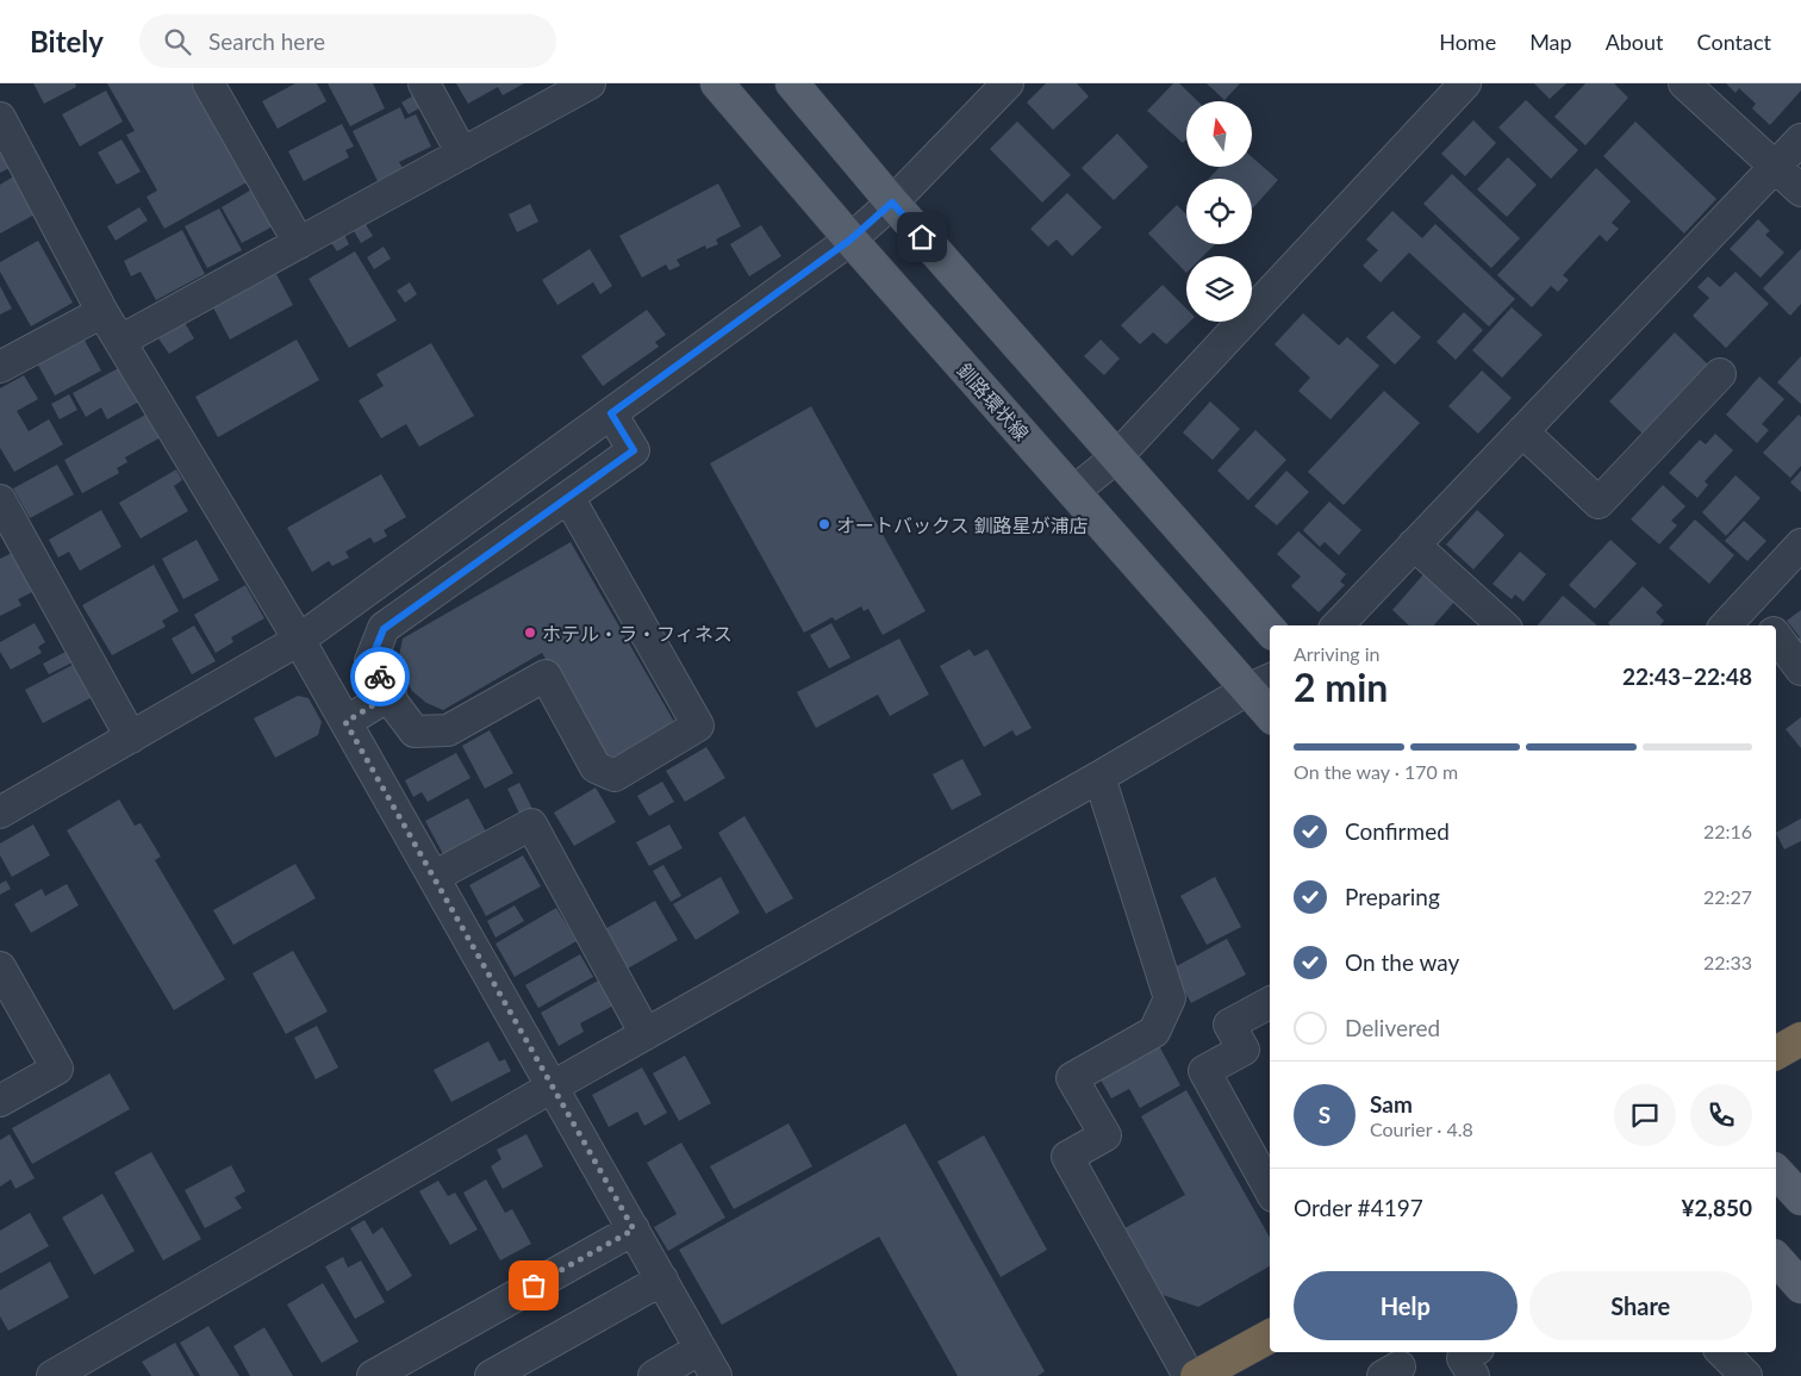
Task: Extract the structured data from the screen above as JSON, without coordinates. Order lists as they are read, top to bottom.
{
  "streets": {
    "main road": ["釧路環状線"]
  },
  "places": ["オートバックス 釧路星が浦店", "ホテル・ラ・フィネス"],
  "north": "top",
  "page": {
    "header": "Bitely",
    "search": "Search here",
    "nav": [
      "Home",
      "Map",
      "About",
      "Contact"
    ],
    "heading": ["2 min", "Arriving in", "22:43–22:48"],
    "panel": [
      "Sam",
      "Courier · 4.8",
      "Order #4197",
      "¥2,850"
    ],
    "bar": "On the way · 170 m",
    "list": [
      ["Confirmed", "22:16"],
      ["Preparing", "22:27"],
      ["On the way", "22:33"],
      "Delivered"
    ],
    "round": "S",
    "buttons": ["Help", "Share"]
  }
}
